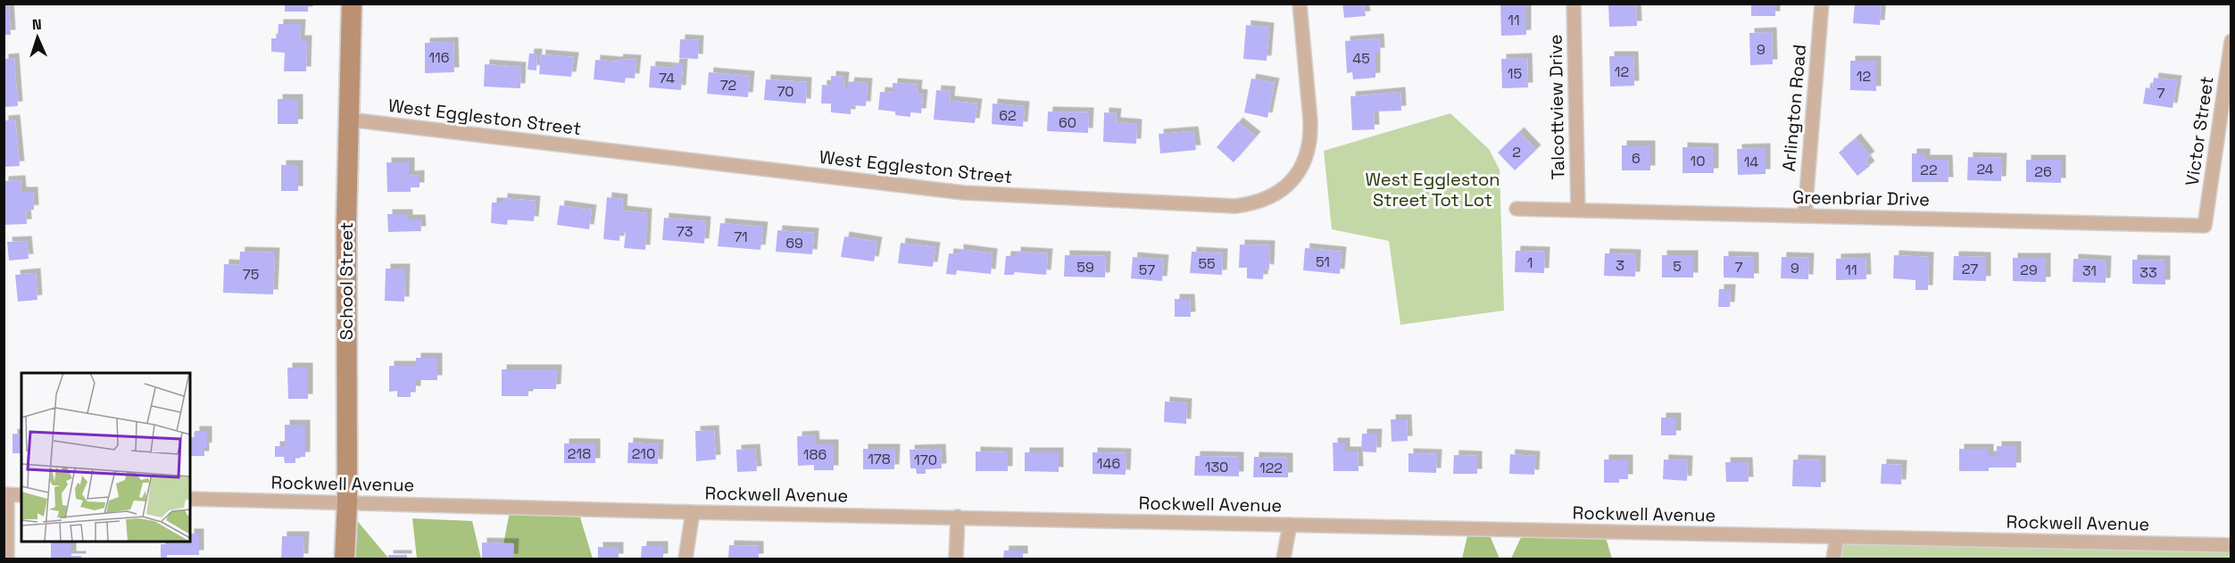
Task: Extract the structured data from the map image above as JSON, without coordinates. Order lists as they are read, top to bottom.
{
  "streets": {
    "main road": ["School Street"],
    "street": [
      "Talcottview Drive",
      "Arlington Road",
      "West Eggleston Street",
      "Victor Street",
      "Greenbriar Drive",
      "Rockwell Avenue"
    ]
  },
  "crossings": [
    ["Talcottview Drive", "Greenbriar Drive"],
    ["Arlington Road", "Greenbriar Drive"],
    ["West Eggleston Street", "School Street"],
    ["Victor Street", "Greenbriar Drive"],
    ["School Street", "Rockwell Avenue"]
  ],
  "parks": ["West Eggleston Street Tot Lot"],
  "house_numbers": [
    "11",
    "9",
    "116",
    "45",
    "12",
    "15",
    "12",
    "74",
    "72",
    "70",
    "7",
    "62",
    "60",
    "2",
    "6",
    "10",
    "14",
    "24",
    "22",
    "26",
    "73",
    "71",
    "69",
    "51",
    "1",
    "55",
    "3",
    "5",
    "59",
    "7",
    "9",
    "27",
    "57",
    "11",
    "29",
    "31",
    "33",
    "75",
    "218",
    "210",
    "186",
    "178",
    "170",
    "146",
    "130",
    "122"
  ],
  "north": "top"
}
